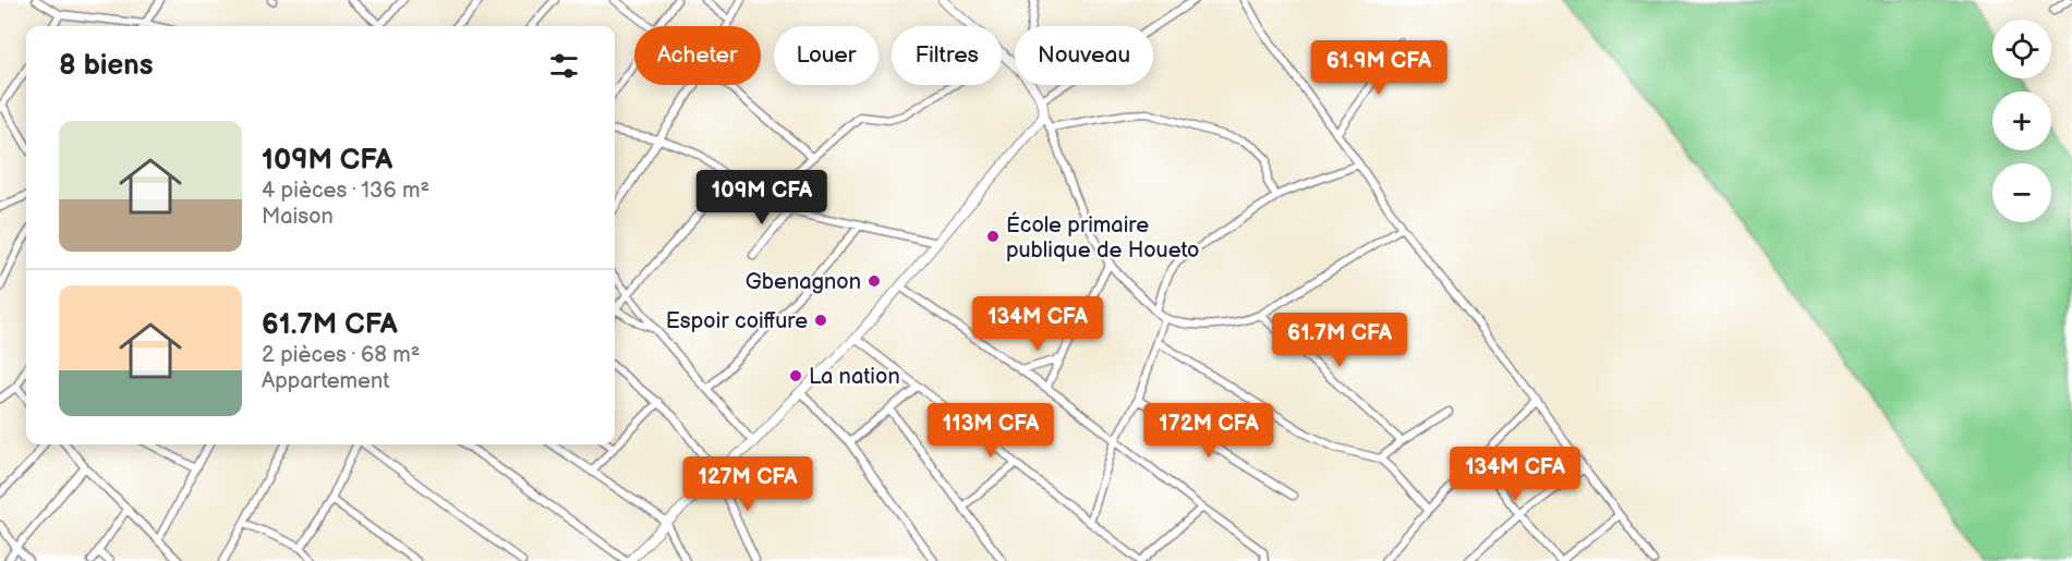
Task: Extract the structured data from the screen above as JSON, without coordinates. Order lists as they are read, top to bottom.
{
  "places": [
    "École primaire publique de Houeto",
    "Gbenagnon",
    "Espoir coiffure",
    "La nation"
  ],
  "page": {
    "map_buttons": ["+", "−"],
    "chip": [
      "Acheter",
      "Louer",
      "Filtres",
      "Nouveau"
    ],
    "heading": "8 biens",
    "price": [
      "61.9M CFA",
      "109M CFA",
      "134M CFA",
      "61.7M CFA",
      "113M CFA",
      "172M CFA",
      "134M CFA",
      "127M CFA"
    ],
    "list": [
      {
        "name": "109M CFA",
        "note": "4 pièces · 136 m² · Maison"
      },
      {
        "name": "61.7M CFA",
        "note": "2 pièces · 68 m² · Appartement"
      }
    ]
  }
}
